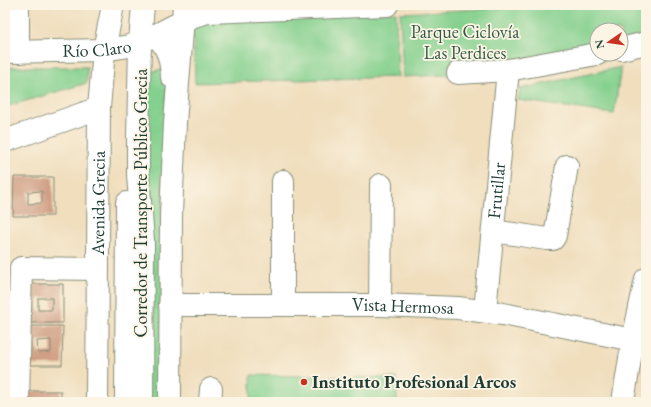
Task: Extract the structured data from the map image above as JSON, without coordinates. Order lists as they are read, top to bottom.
{
  "streets": {
    "street": [
      "Río Claro",
      "Frutillar",
      "Avenida Grecia",
      "Corredor de Transporte Público Grecia",
      "Vista Hermosa"
    ]
  },
  "crossings": [
    ["Río Claro", "Avenida Grecia"],
    ["Río Claro", "Corredor de Transporte Público Grecia"],
    ["Frutillar", "Vista Hermosa"]
  ],
  "parks": ["Parque Ciclovía Las Perdices"],
  "places": ["Instituto Profesional Arcos"],
  "north": "left"
}
